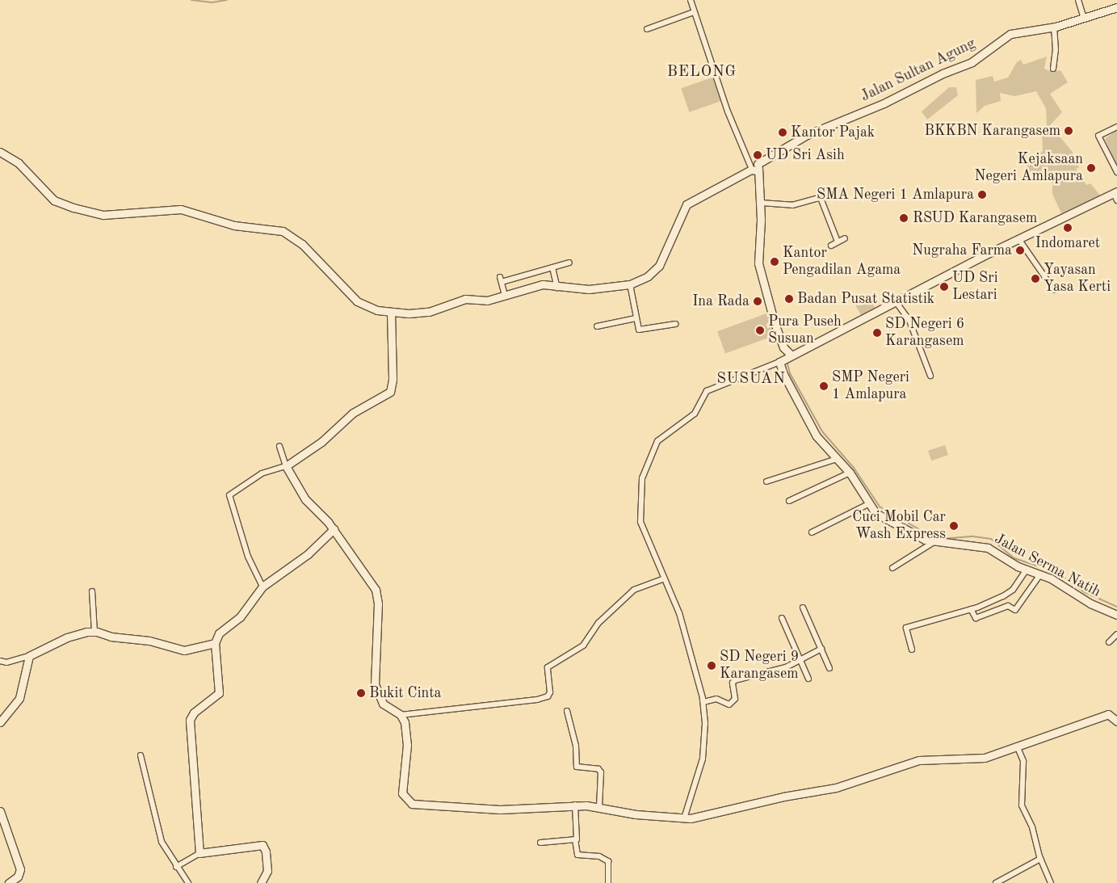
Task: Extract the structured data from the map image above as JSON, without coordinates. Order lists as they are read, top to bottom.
{
  "streets": {
    "street": ["Jalan Sultan Agung", "Jalan Serma Natih"]
  },
  "districts": ["BELONG", "SUSUAN"],
  "places": [
    "BKKBN Karangasem",
    "Kantor Pajak",
    "UD Sri Asih",
    "Kejaksaan Negeri Amlapura",
    "SMA Negeri 1 Amlapura",
    "RSUD Karangasem",
    "Indomaret",
    "Nugraha Farma",
    "Kantor Pengadilan Agama",
    "Yayasan Yasa Kerti",
    "UD Sri Lestari",
    "Badan Pusat Statistik",
    "Ina Rada",
    "Pura Puseh Susuan",
    "SD Negeri 6 Karangasem",
    "SMP Negeri 1 Amlapura",
    "Cuci Mobil Car Wash Express",
    "SD Negeri 9 Karangasem",
    "Bukit Cinta"
  ]
}
